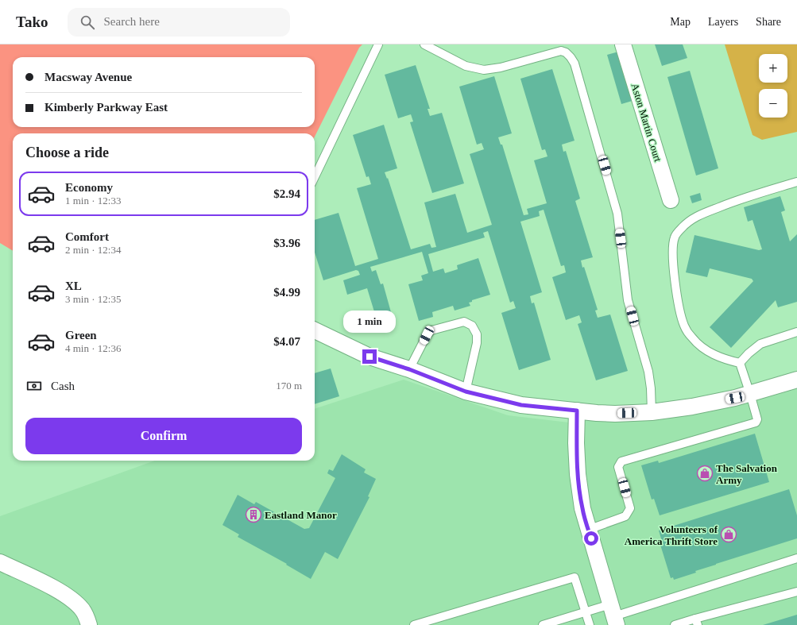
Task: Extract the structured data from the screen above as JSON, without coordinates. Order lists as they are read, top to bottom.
{
  "streets": {
    "street": ["Aston Martin Court"]
  },
  "places": {
    "shop": ["The Salvation Army", "Volunteers of America Thrift Store"],
    "building": ["Eastland Manor"]
  },
  "page": {
    "header": "Tako",
    "search": "Search here",
    "nav": ["Map", "Layers", "Share"],
    "map_buttons": ["+", "−"],
    "banner": ["Macsway Avenue", "Kimberly Parkway East"],
    "heading": "Choose a ride",
    "list": [
      {
        "name": "Economy",
        "note": "1 min · 12:33",
        "value": "$2.94"
      },
      {
        "name": "Comfort",
        "note": "2 min · 12:34",
        "value": "$3.96"
      },
      {
        "name": "XL",
        "note": "3 min · 12:35",
        "value": "$4.99"
      },
      {
        "name": "Green",
        "note": "4 min · 12:36",
        "value": "$4.07"
      }
    ],
    "bubble": "1 min",
    "pay": ["Cash", "170 m"],
    "buttons": "Confirm"
  }
}
